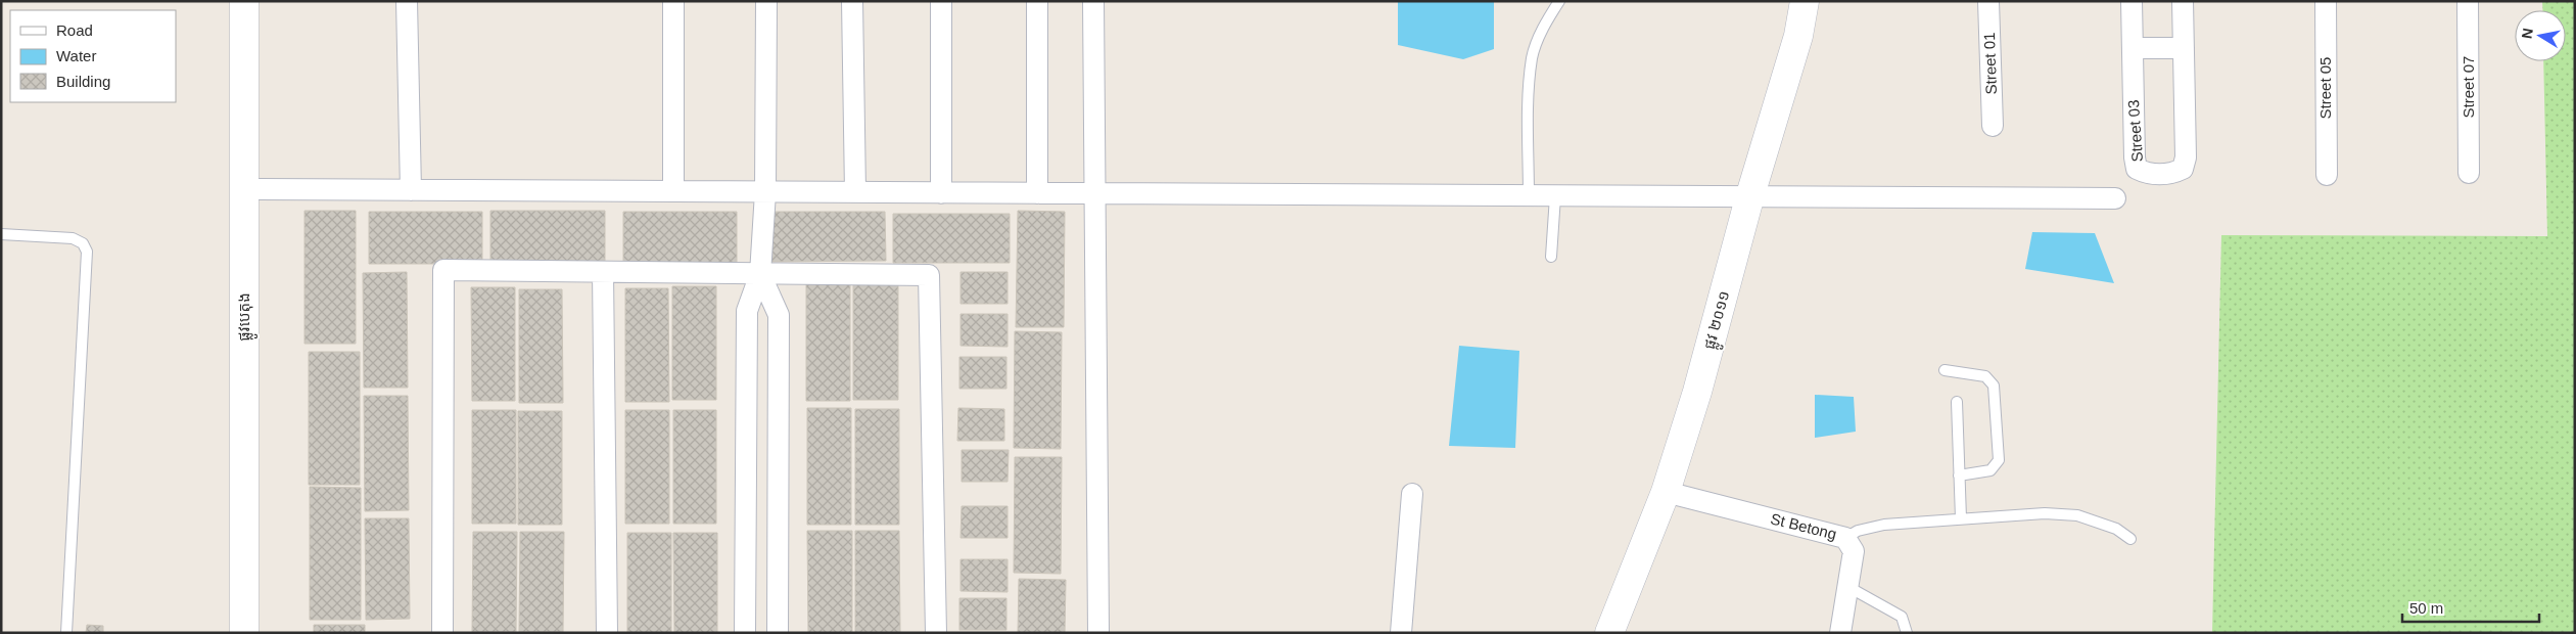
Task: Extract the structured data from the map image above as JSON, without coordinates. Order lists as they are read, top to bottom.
{
  "streets": {
    "main road": ["ផ្លូវបេតុង", "ផ្លូវ ២០១១"],
    "street": [
      "Street 01",
      "Street 07",
      "Street 05",
      "Street 03",
      "St Betong"
    ]
  },
  "crossings": [
    ["ផ្លូវ ២០១១", "St Betong"]
  ],
  "legend": ["Road", "Water", "Building"],
  "scale_bar": "50 m",
  "north": "left"
}
